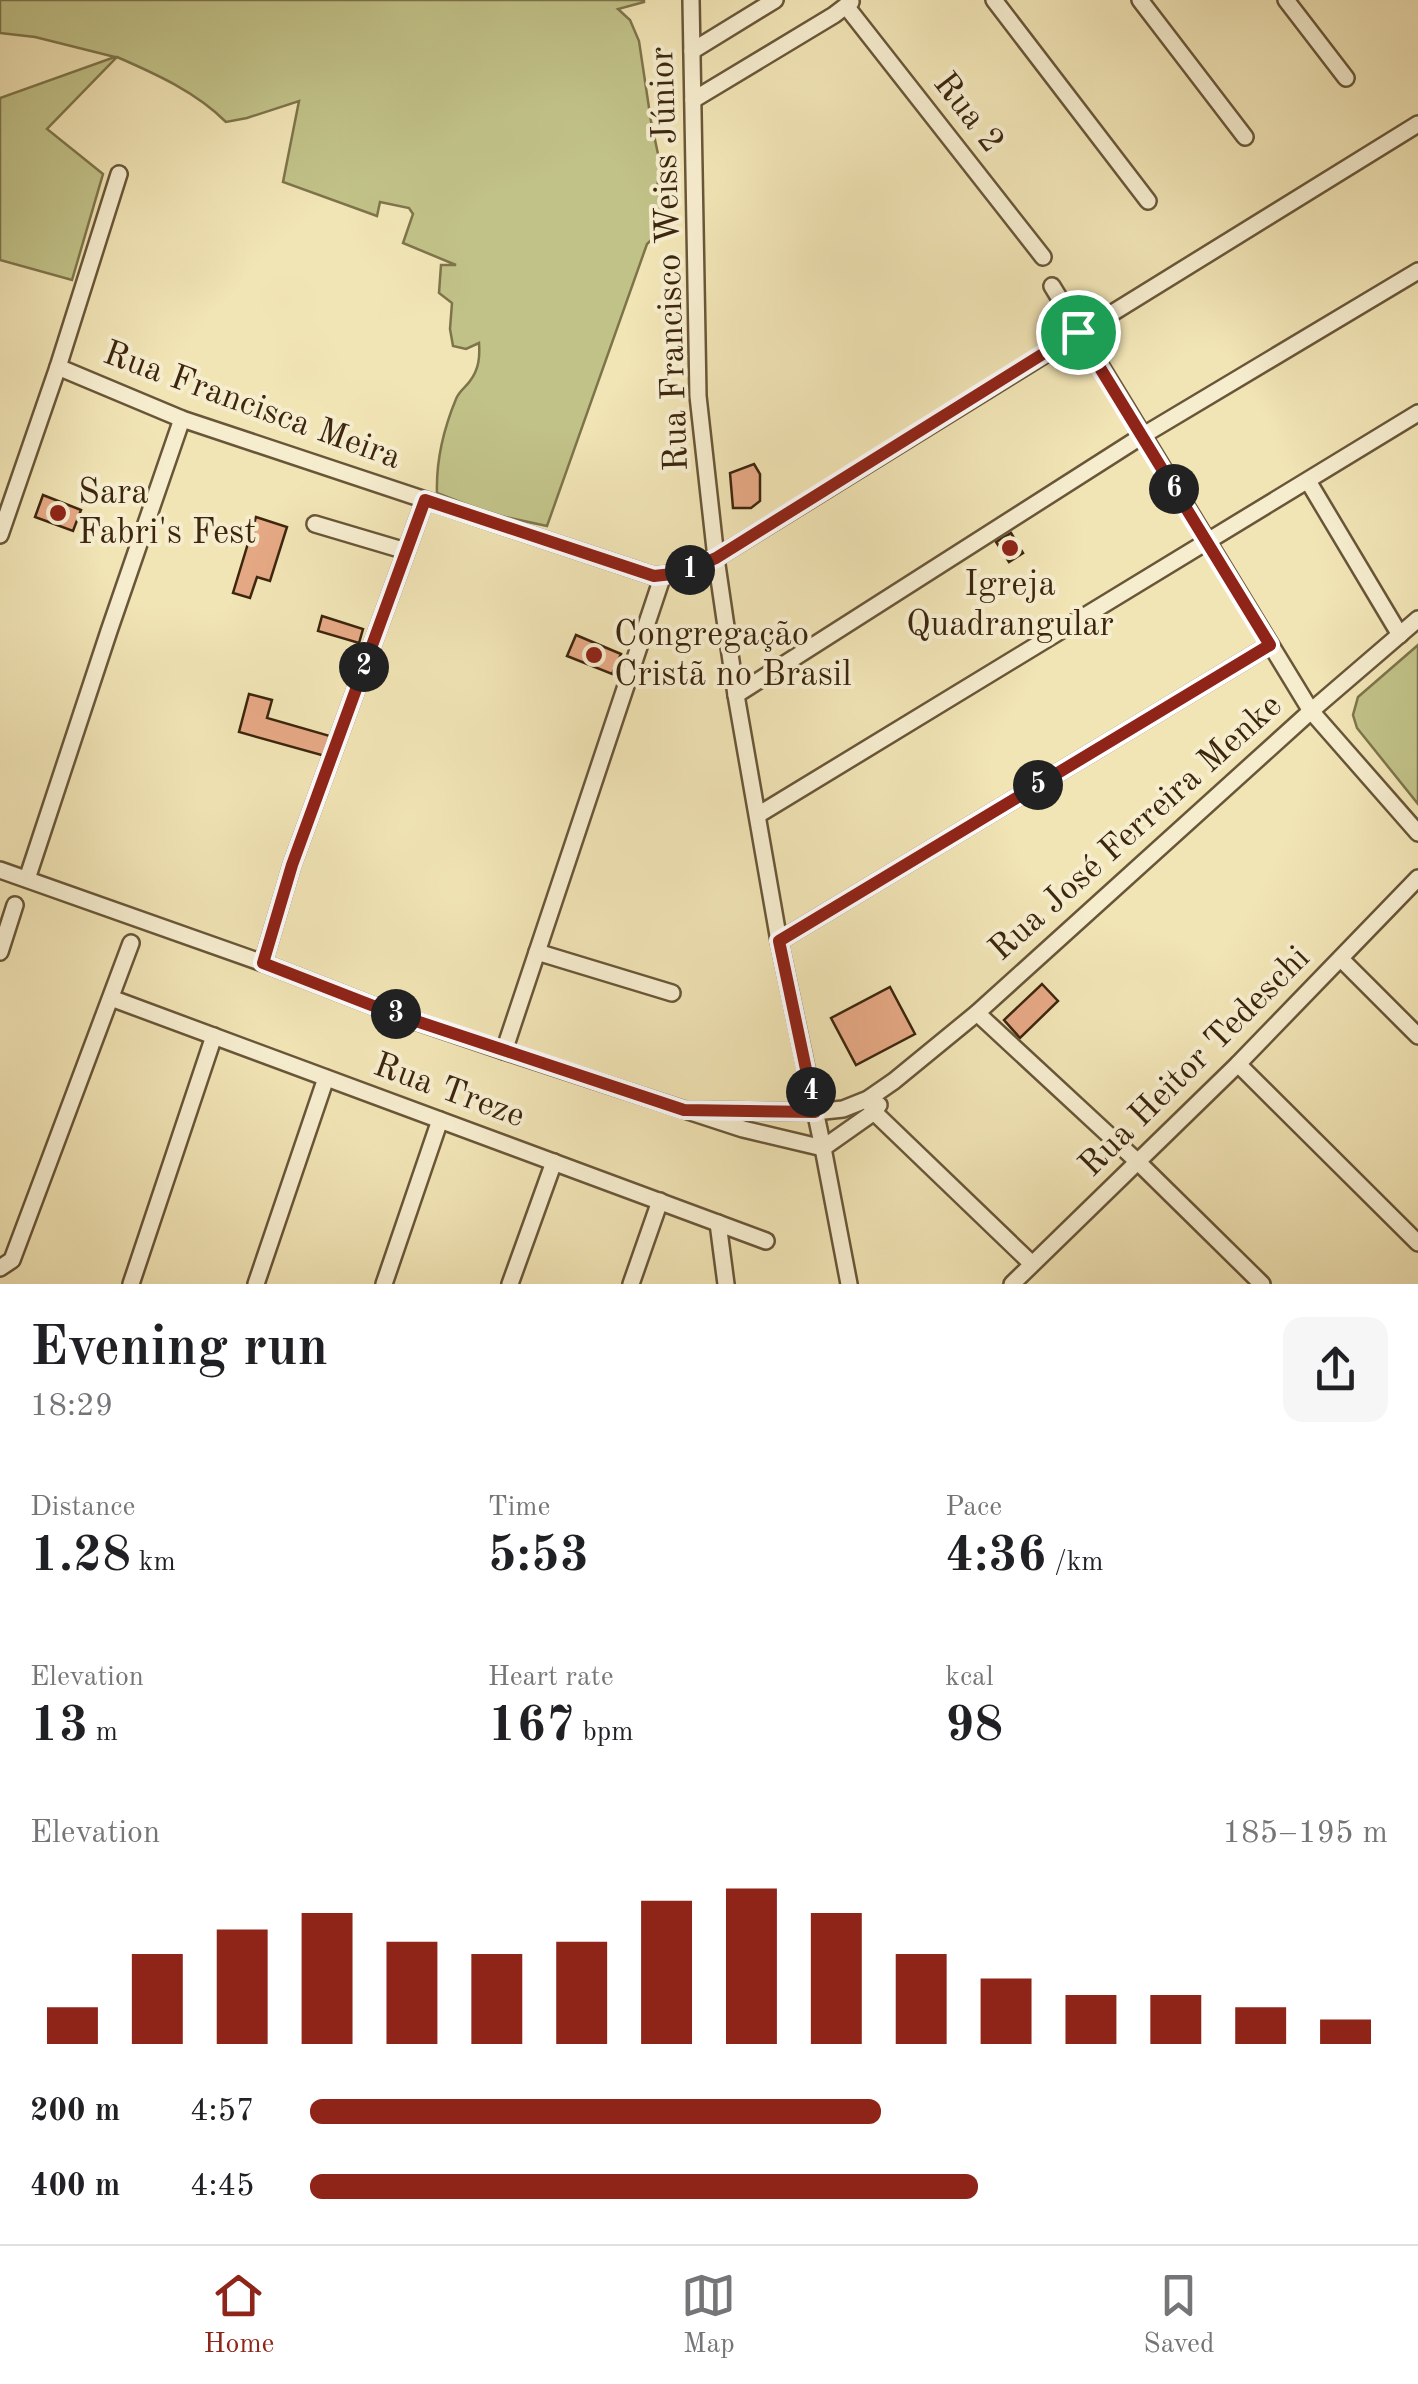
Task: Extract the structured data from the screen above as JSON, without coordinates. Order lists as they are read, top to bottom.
{
  "streets": {
    "street": [
      "Rua 2",
      "Rua Francisco Weiss Júnior",
      "Rua Francisca Meira",
      "Rua José Ferreira Menke",
      "Rua Heitor Tedeschi",
      "Rua Treze"
    ]
  },
  "crossings": [
    ["Rua Francisco Weiss Júnior", "Rua José Ferreira Menke"]
  ],
  "places": ["Sara Fabri's Fest", "Igreja Quadrangular", "Congregação Cristã no Brasil"],
  "page": {
    "pins": [
      "6",
      "1",
      "2",
      "5",
      "3",
      "4"
    ],
    "heading": ["Evening run", "18:29"],
    "stats": [
      ["Distance", "1.28 km"],
      ["Time", "5:53"],
      ["Pace", "4:36 /km"],
      ["Elevation", "13 m"],
      ["Heart rate", "167 bpm"],
      ["kcal", "98"]
    ],
    "chart": ["Elevation", "185–195 m"],
    "list": [
      {
        "name": "200 m",
        "note": "4:57"
      },
      {
        "name": "400 m",
        "note": "4:45"
      }
    ],
    "tabs": ["Home", "Map", "Saved"]
  }
}
